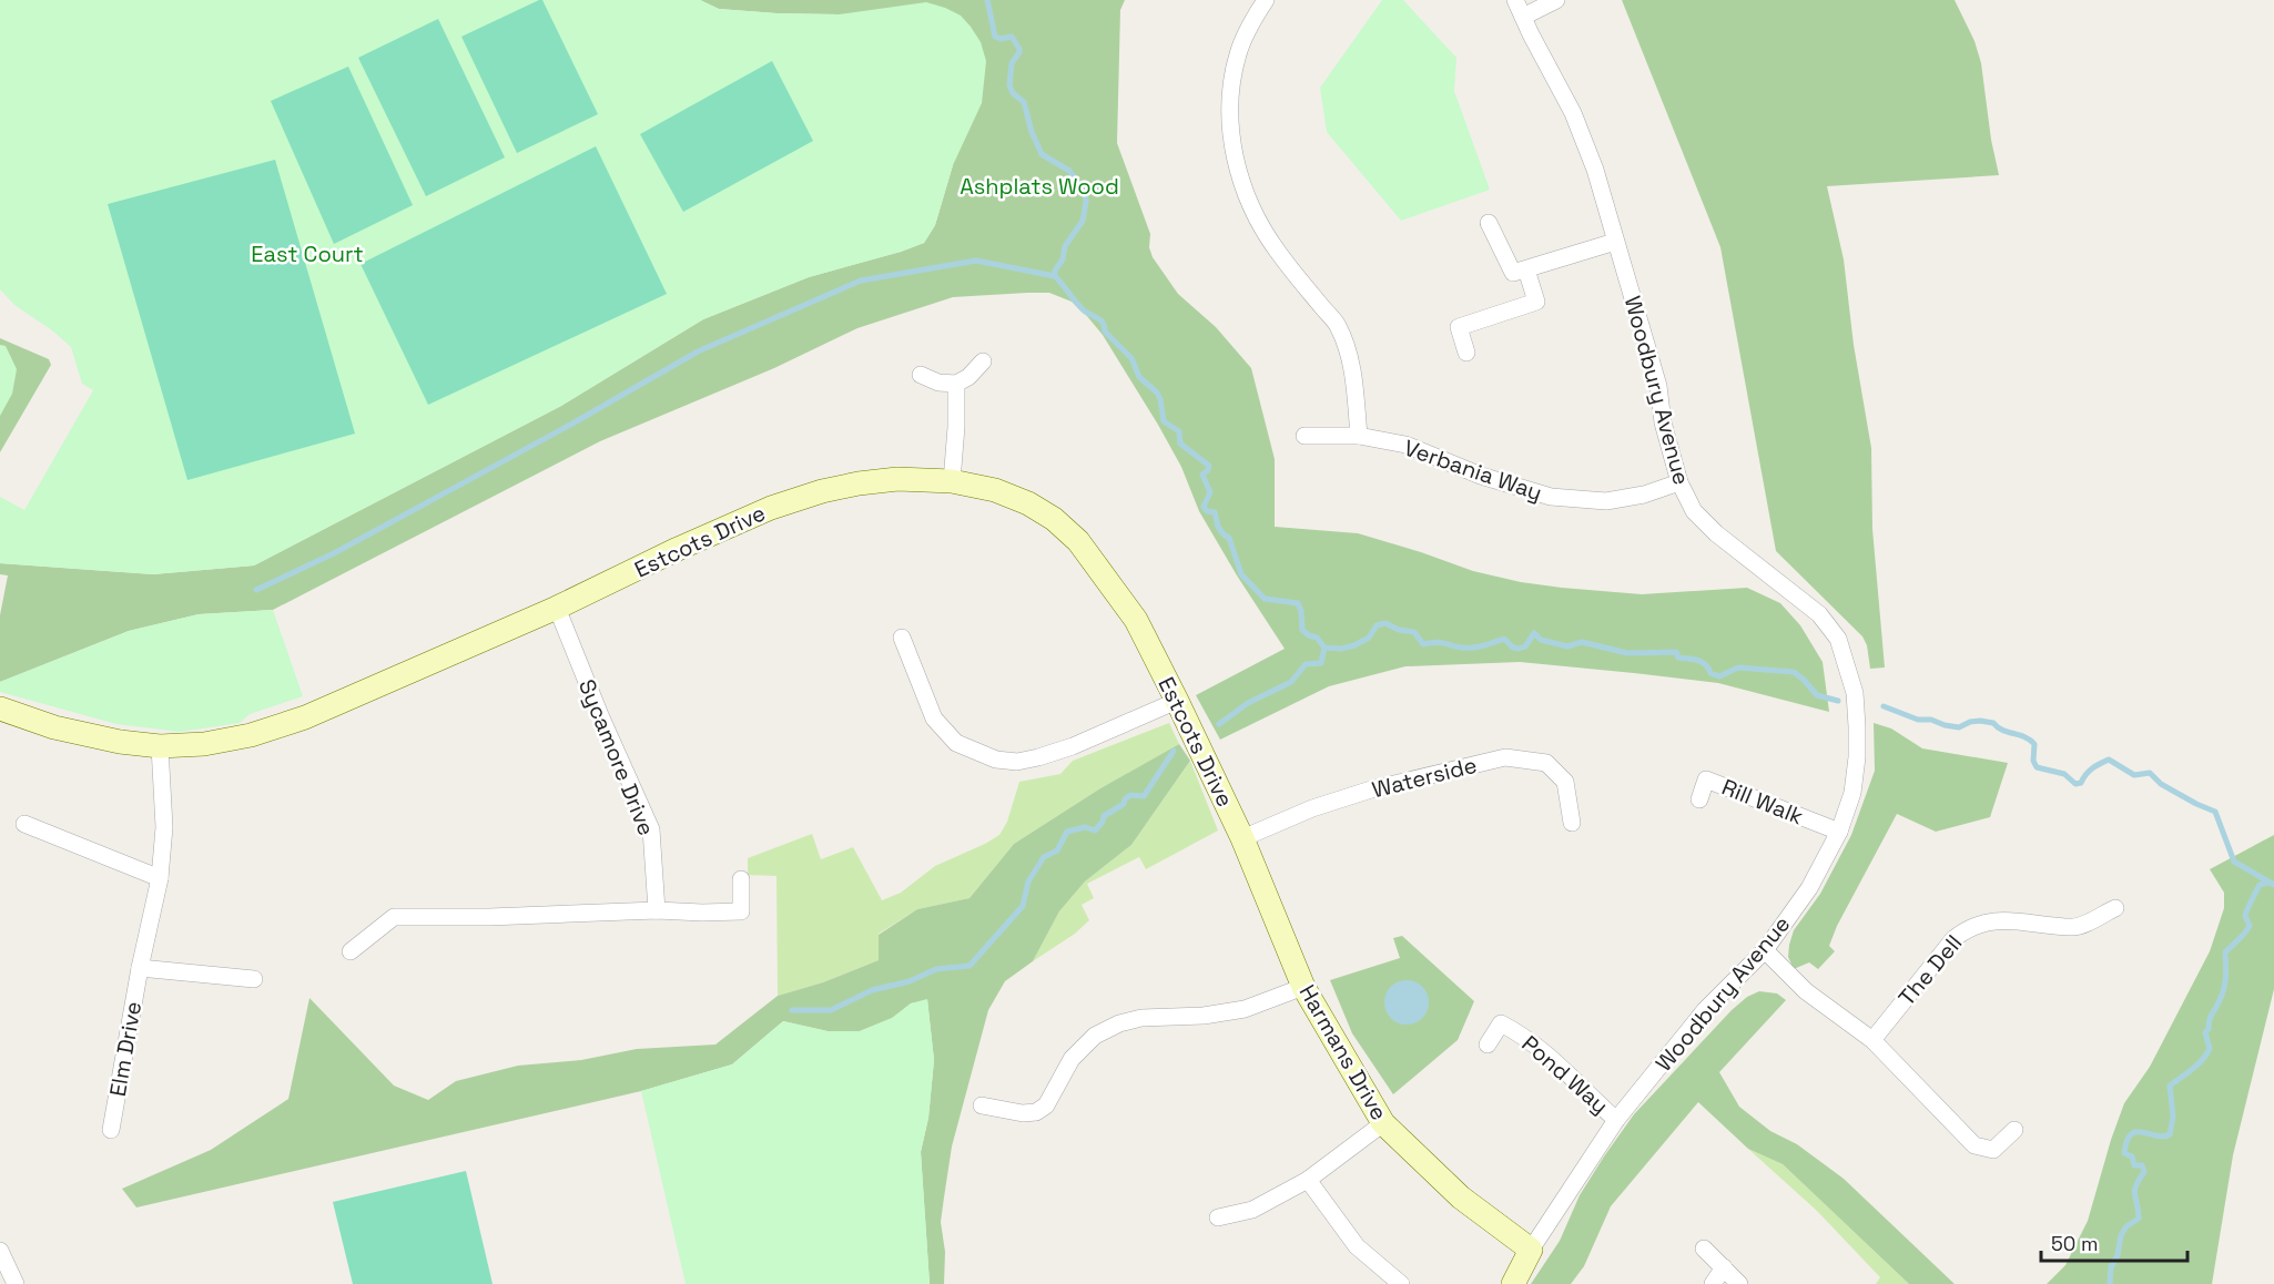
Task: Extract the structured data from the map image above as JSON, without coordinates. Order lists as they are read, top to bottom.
{
  "streets": {
    "street": [
      "Woodbury Avenue",
      "Verbania Way",
      "Estcots Drive",
      "Sycamore Drive",
      "Waterside",
      "Rill Walk",
      "The Dell",
      "Elm Drive",
      "Harmans Drive",
      "Pond Way"
    ]
  },
  "crossings": [
    ["Woodbury Avenue", "Verbania Way"],
    ["Woodbury Avenue", "Rill Walk"],
    ["Woodbury Avenue", "Harmans Drive"],
    ["Woodbury Avenue", "Pond Way"],
    ["Estcots Drive", "Sycamore Drive"],
    ["Estcots Drive", "Waterside"],
    ["Estcots Drive", "Elm Drive"],
    ["Estcots Drive", "Harmans Drive"],
    ["Waterside", "Harmans Drive"]
  ],
  "parks": ["Ashplats Wood", "East Court"],
  "scale_bar": "50 m"
}
